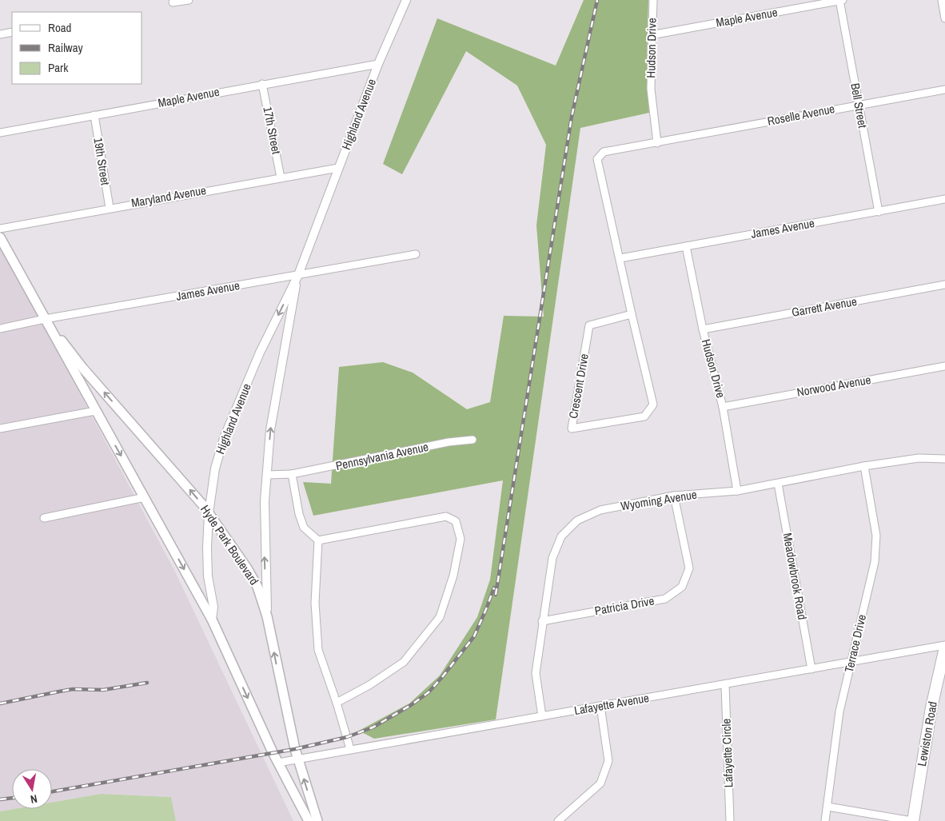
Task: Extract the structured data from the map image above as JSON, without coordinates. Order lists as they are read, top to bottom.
{
  "streets": {
    "main road": ["Hyde Park Boulevard", "Lewiston Road"],
    "street": [
      "Maple Avenue",
      "Hudson Drive",
      "Bell Street",
      "Highland Avenue",
      "Roselle Avenue",
      "17th Street",
      "19th Street",
      "Maryland Avenue",
      "James Avenue",
      "Garrett Avenue",
      "Crescent Drive",
      "Norwood Avenue",
      "Pennsylvania Avenue",
      "Wyoming Avenue",
      "Meadowbrook Road",
      "Patricia Drive",
      "Terrace Drive",
      "Lafayette Avenue",
      "Lafayette Circle"
    ]
  },
  "crossings": [
    ["Maple Avenue", "Hudson Drive"],
    ["Maple Avenue", "Bell Street"],
    ["Maple Avenue", "Highland Avenue"],
    ["Maple Avenue", "17th Street"],
    ["Maple Avenue", "19th Street"],
    ["Hudson Drive", "Roselle Avenue"],
    ["Hudson Drive", "James Avenue"],
    ["Hudson Drive", "Garrett Avenue"],
    ["Hudson Drive", "Crescent Drive"],
    ["Hudson Drive", "Norwood Avenue"],
    ["Hudson Drive", "Wyoming Avenue"],
    ["Bell Street", "Roselle Avenue"],
    ["Bell Street", "James Avenue"],
    ["Highland Avenue", "Maryland Avenue"],
    ["Highland Avenue", "James Avenue"],
    ["Highland Avenue", "Pennsylvania Avenue"],
    ["Highland Avenue", "Hyde Park Boulevard"],
    ["Roselle Avenue", "Crescent Drive"],
    ["17th Street", "Maryland Avenue"],
    ["19th Street", "Maryland Avenue"],
    ["James Avenue", "Crescent Drive"],
    ["James Avenue", "Hyde Park Boulevard"],
    ["Wyoming Avenue", "Meadowbrook Road"],
    ["Wyoming Avenue", "Patricia Drive"],
    ["Wyoming Avenue", "Terrace Drive"],
    ["Wyoming Avenue", "Lafayette Avenue"],
    ["Hyde Park Boulevard", "Lafayette Avenue"],
    ["Meadowbrook Road", "Lafayette Avenue"],
    ["Terrace Drive", "Lafayette Avenue"],
    ["Lafayette Avenue", "Lewiston Road"],
    ["Lafayette Avenue", "Lafayette Circle"]
  ],
  "legend": ["Road", "Railway", "Park"],
  "north": "bottom"
}
